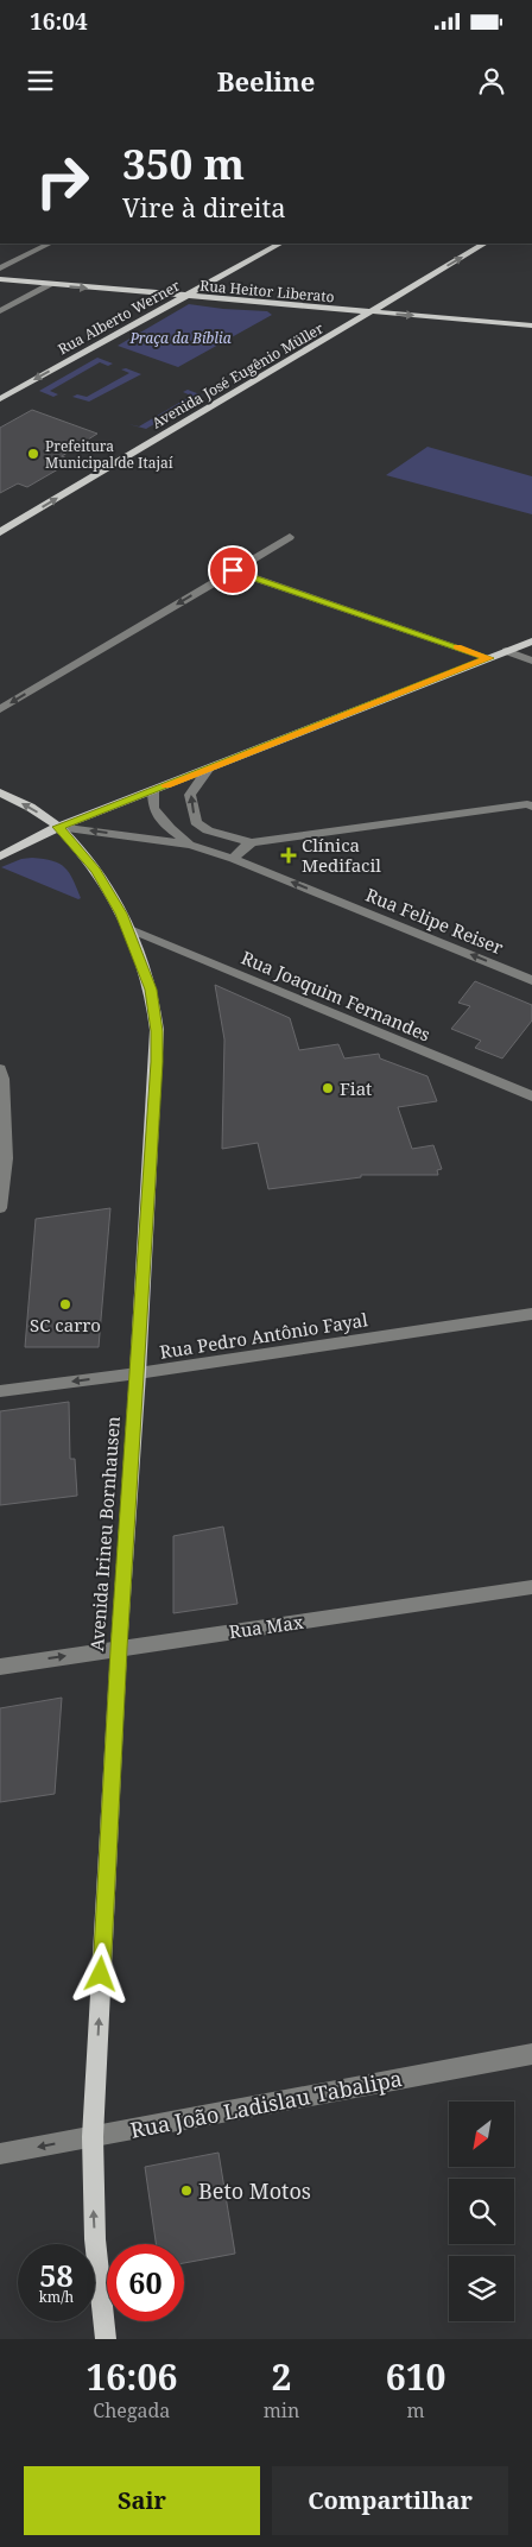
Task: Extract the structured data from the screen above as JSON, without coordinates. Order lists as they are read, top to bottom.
{
  "streets": {
    "main road": [
      "Rua Heitor Liberato",
      "Rua Alberto Werner",
      "Avenida José Eugênio Müller",
      "Avenida Irineu Bornhausen"
    ],
    "street": [
      "Rua Felipe Reiser",
      "Rua Joaquim Fernandes",
      "Rua Pedro Antônio Fayal",
      "Rua Max",
      "Rua João Ladislau Tabalipa"
    ]
  },
  "crossings": [
    ["Rua Heitor Liberato", "Rua Alberto Werner"],
    ["Rua Heitor Liberato", "Avenida José Eugênio Müller"],
    ["Rua Felipe Reiser", "Avenida Irineu Bornhausen"],
    ["Rua Joaquim Fernandes", "Avenida Irineu Bornhausen"],
    ["Rua Pedro Antônio Fayal", "Avenida Irineu Bornhausen"],
    ["Avenida Irineu Bornhausen", "Rua Max"],
    ["Avenida Irineu Bornhausen", "Rua João Ladislau Tabalipa"]
  ],
  "one_way": [
    "Rua Heitor Liberato",
    "Rua Alberto Werner",
    "Avenida José Eugênio Müller",
    "Avenida Irineu Bornhausen"
  ],
  "parks": ["Praça da Bíblia"],
  "places": {
    "other": [
      "Prefeitura Municipal de Itajaí",
      "Fiat",
      "SC carro",
      "Beto Motos"
    ],
    "health": ["Clínica Medifacil"]
  },
  "north": "bottom left",
  "page": {
    "status": "16:04",
    "header": "Beeline",
    "turn": ["350 m", "Vire à direita"],
    "speed": "58 km/h",
    "limit": "60",
    "eta": [
      "16:06",
      "Chegada",
      "2",
      "min",
      "610",
      "m"
    ],
    "buttons": ["Sair", "Compartilhar"]
  }
}
